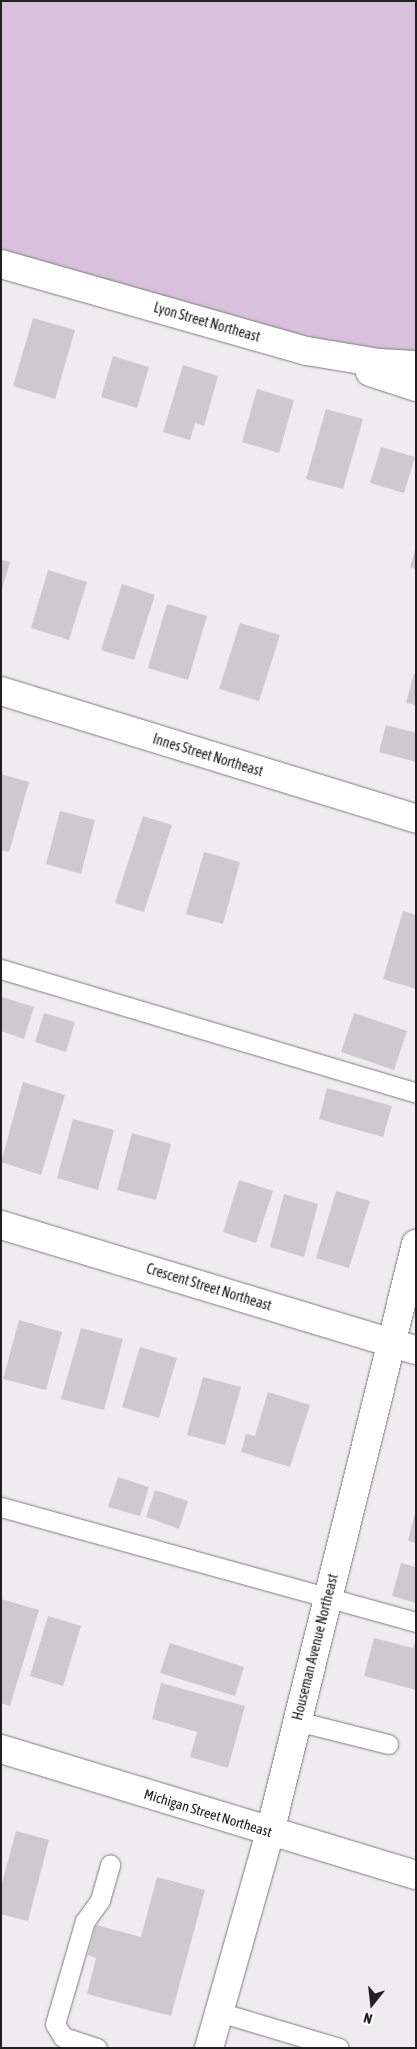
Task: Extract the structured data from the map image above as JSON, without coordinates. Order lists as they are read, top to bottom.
{
  "streets": {
    "street": [
      "Lyon Street Northeast",
      "Innes Street Northeast",
      "Crescent Street Northeast",
      "Houseman Avenue Northeast",
      "Michigan Street Northeast"
    ]
  },
  "crossings": [
    ["Crescent Street Northeast", "Houseman Avenue Northeast"],
    ["Houseman Avenue Northeast", "Michigan Street Northeast"]
  ],
  "north": "bottom"
}
